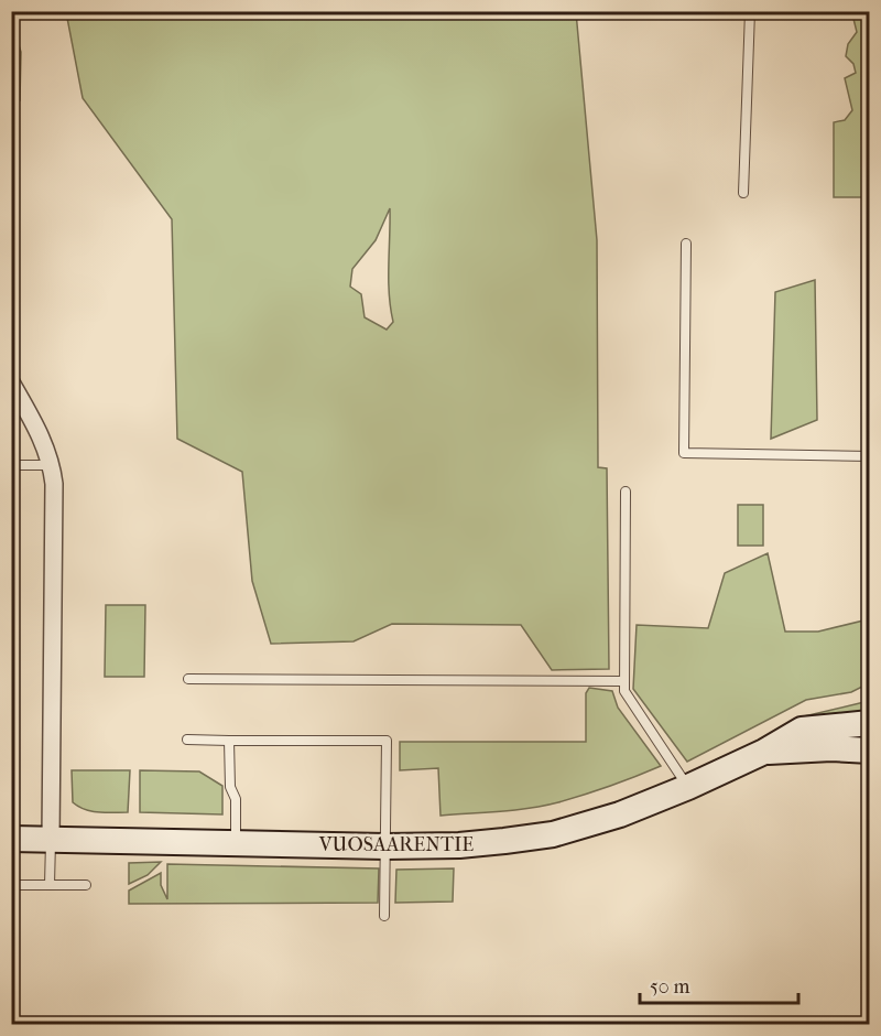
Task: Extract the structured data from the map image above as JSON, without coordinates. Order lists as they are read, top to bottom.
{
  "streets": {
    "street": ["VUOSAARENTIE"]
  },
  "scale_bar": "50 m"
}
